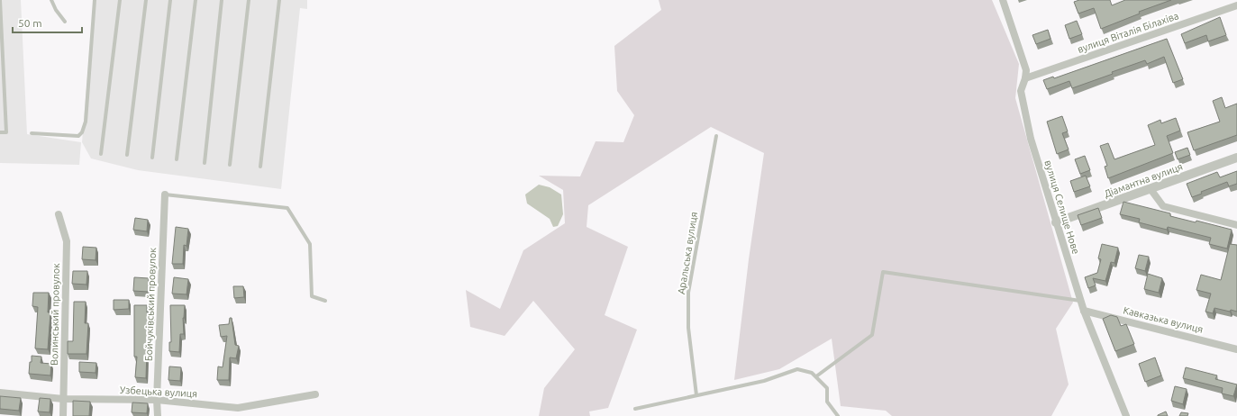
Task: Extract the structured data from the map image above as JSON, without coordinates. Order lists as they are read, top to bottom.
{
  "streets": {
    "street": [
      "вулиця Віталія Білахіва",
      "Діамантна вулиця",
      "вулиця Селище Нове",
      "Бойчуківський провулок",
      "Волинський провулок",
      "Кавказька вулиця",
      "Узбецька вулиця"
    ],
    "lane": ["Аральська вулиця"]
  },
  "crossings": [
    ["вулиця Віталія Білахіва", "вулиця Селище Нове"],
    ["Діамантна вулиця", "вулиця Селище Нове"],
    ["вулиця Селище Нове", "Кавказька вулиця"],
    ["Бойчуківський провулок", "Узбецька вулиця"],
    ["Волинський провулок", "Узбецька вулиця"]
  ],
  "scale_bar": "50 m"
}
